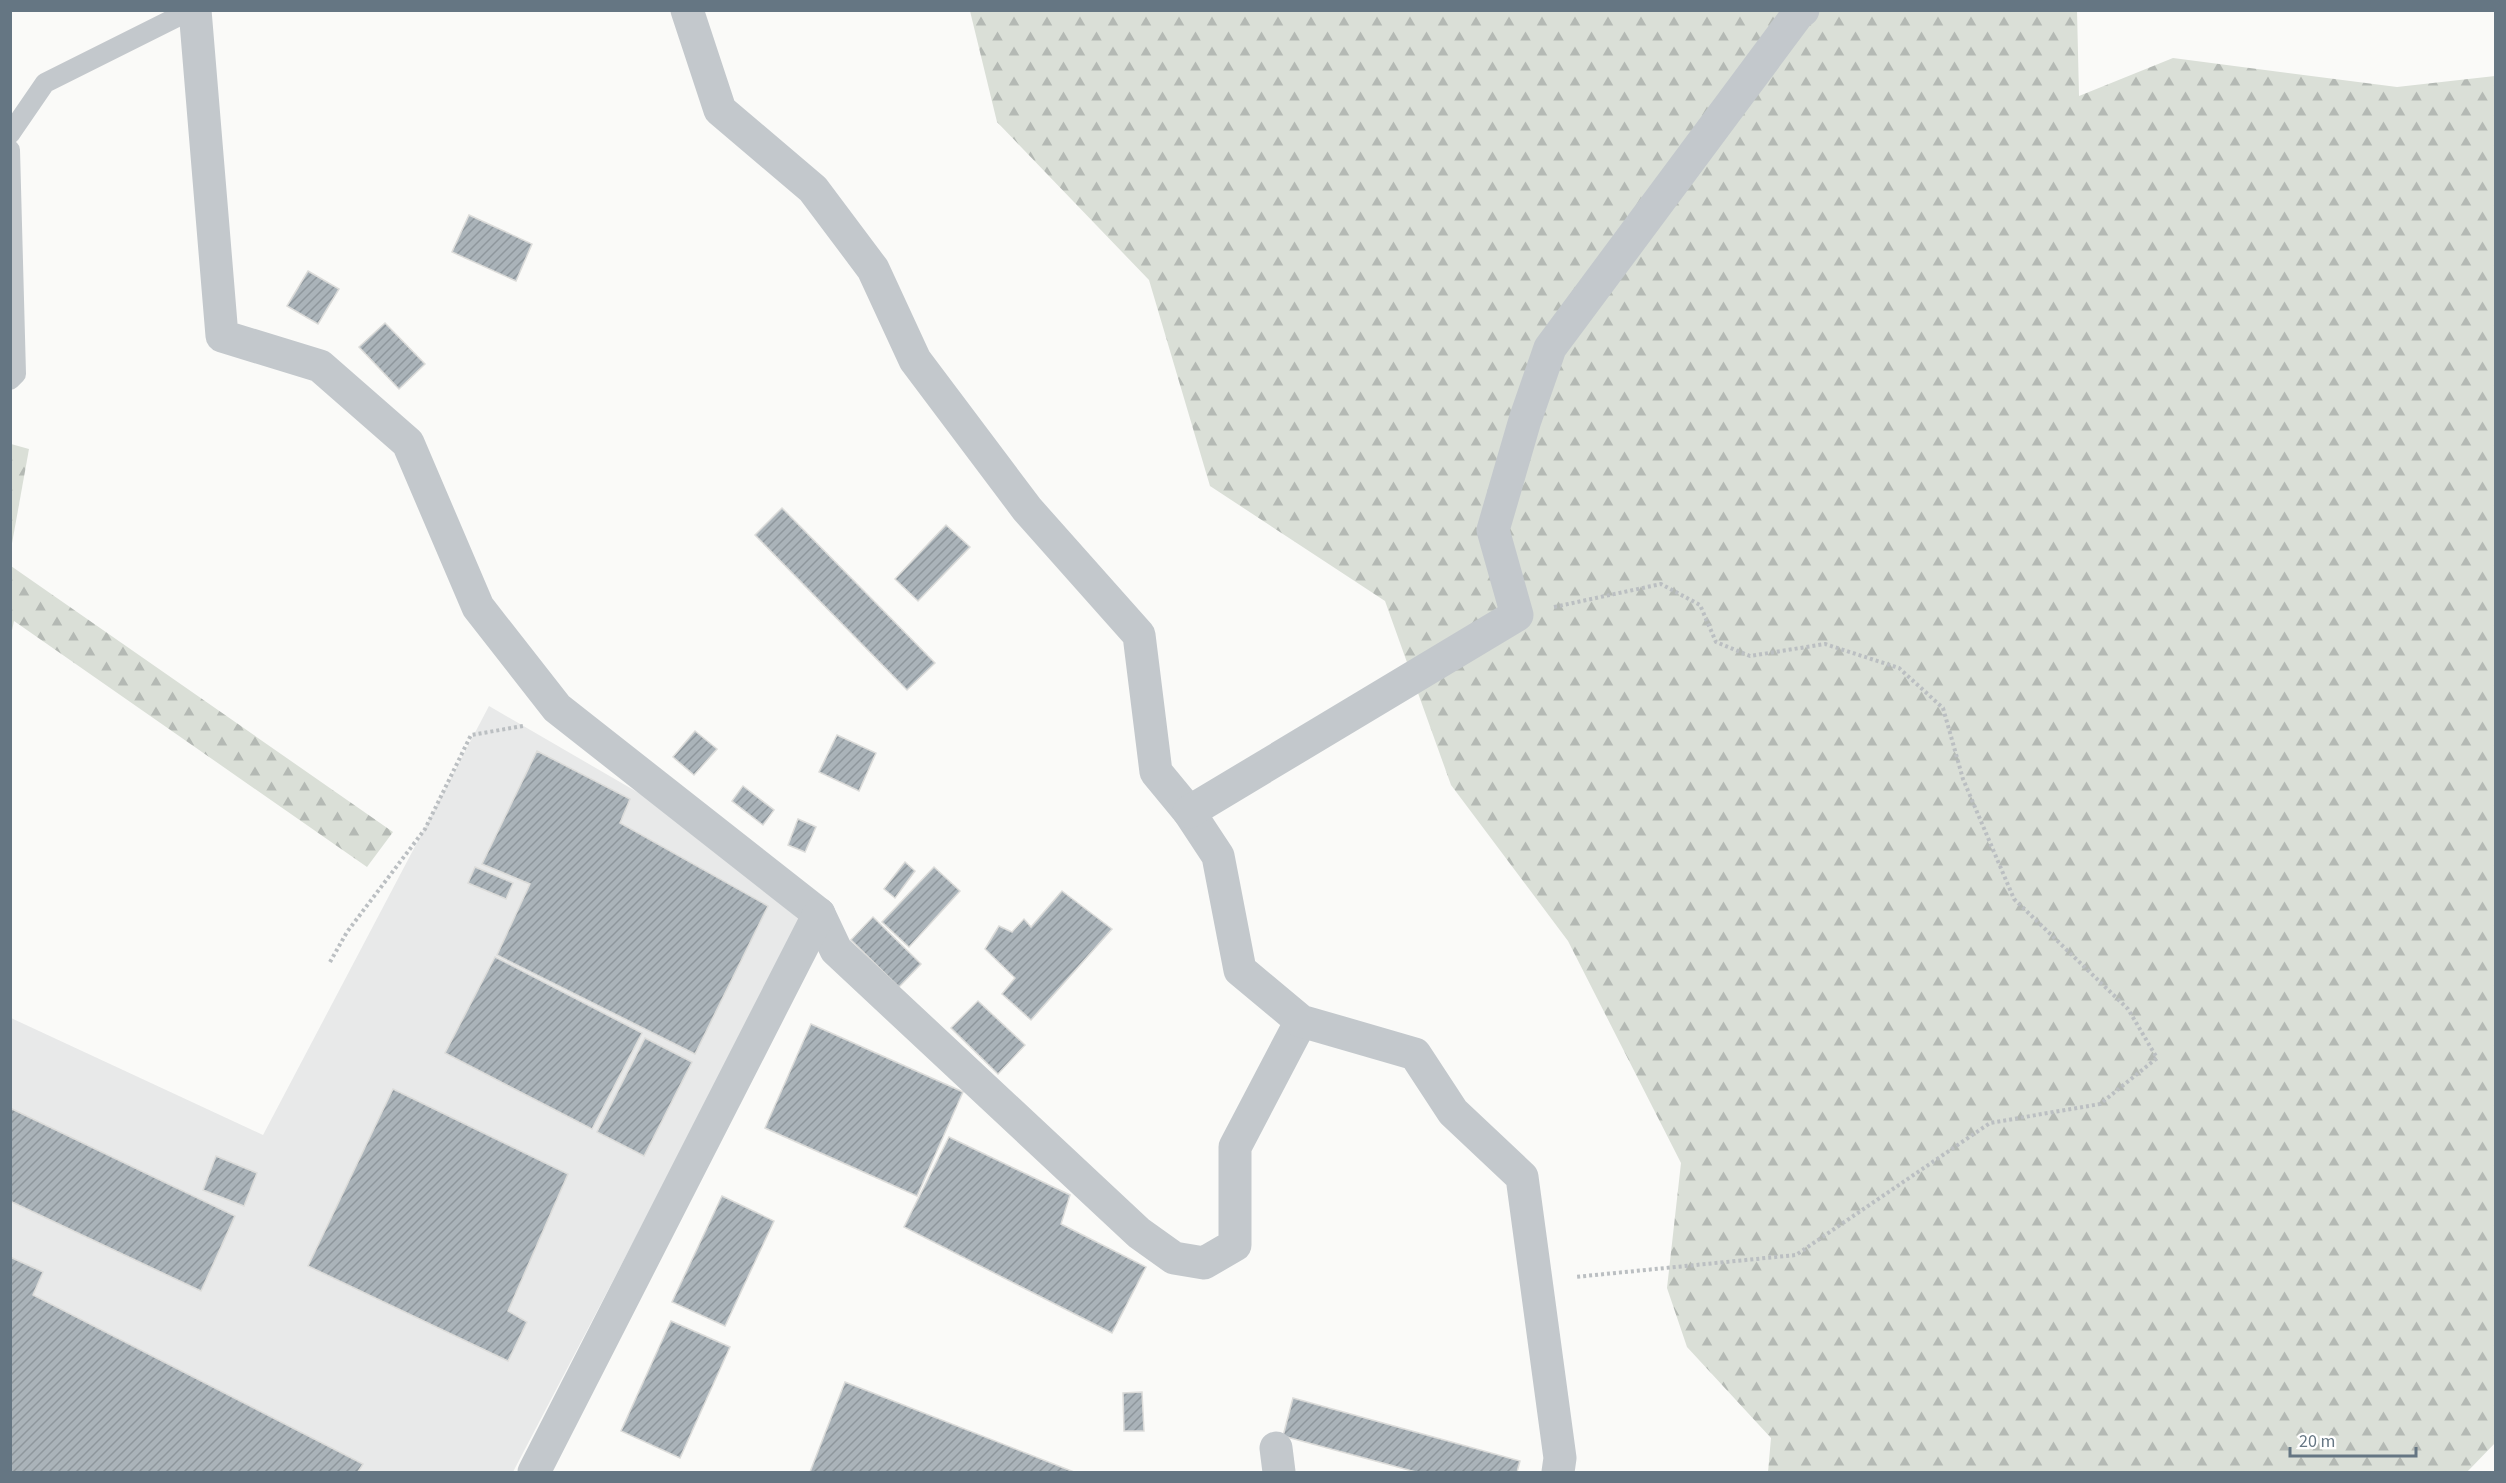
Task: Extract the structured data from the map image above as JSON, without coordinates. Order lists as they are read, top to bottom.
{
  "scale_bar": "20 m"
}
